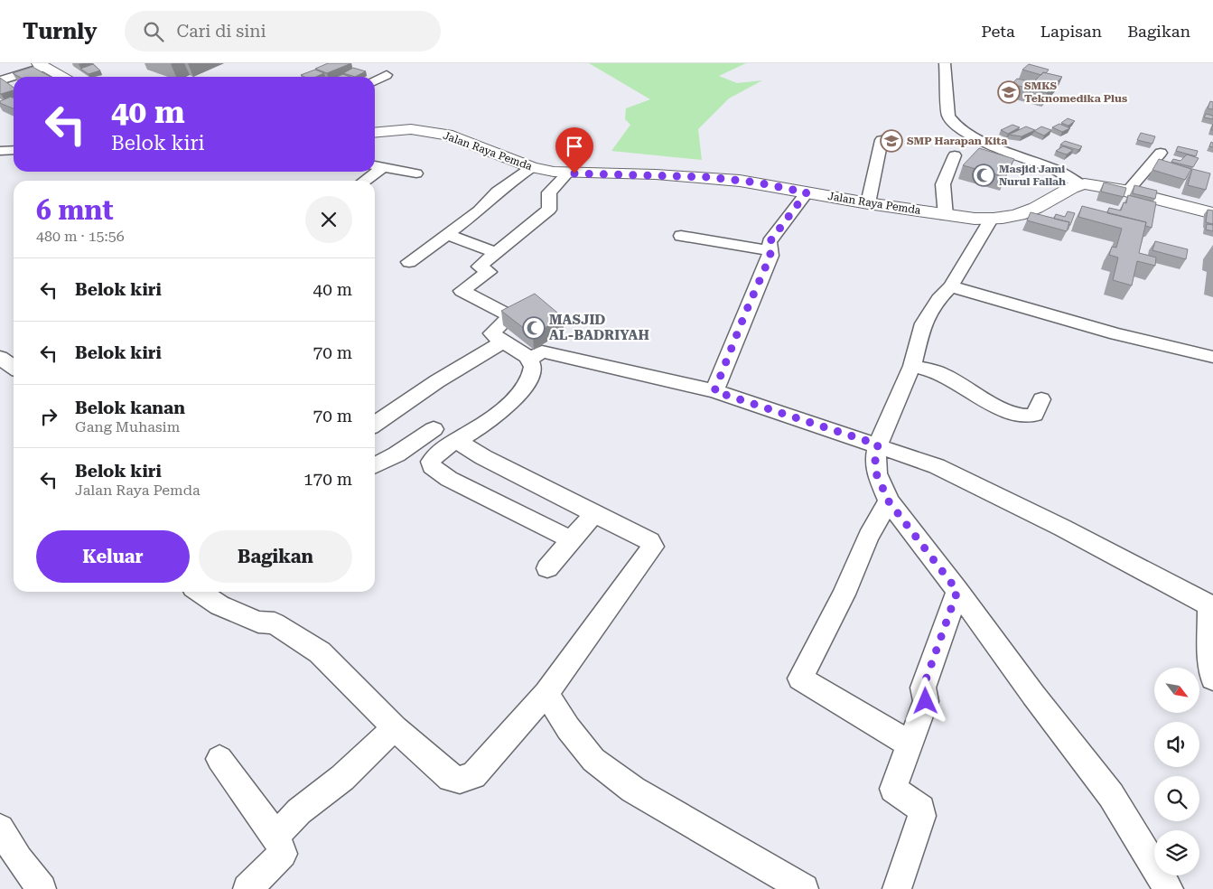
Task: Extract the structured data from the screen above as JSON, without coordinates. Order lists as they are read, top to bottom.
{
  "streets": {
    "main road": ["Jalan Raya Pemda"]
  },
  "places": {
    "school or university": ["SMKS Teknomedika Plus", "SMP Harapan Kita"],
    "mosque": ["Masjid Jami Nurul Fallah", "MASJID AL-BADRIYAH"]
  },
  "north": "bottom right",
  "page": {
    "header": "Turnly",
    "search": "Cari di sini",
    "nav": ["Peta", "Lapisan", "Bagikan"],
    "turn": ["40 m", "Belok kiri"],
    "heading": ["6 mnt", "480 m · 15:56"],
    "list": [
      {
        "name": "Belok kiri",
        "value": "40 m"
      },
      {
        "name": "Belok kiri",
        "value": "70 m"
      },
      {
        "name": "Belok kanan",
        "note": "Gang Muhasim",
        "value": "70 m"
      },
      {
        "name": "Belok kiri",
        "note": "Jalan Raya Pemda",
        "value": "170 m"
      }
    ],
    "buttons": ["Keluar", "Bagikan"]
  }
}
